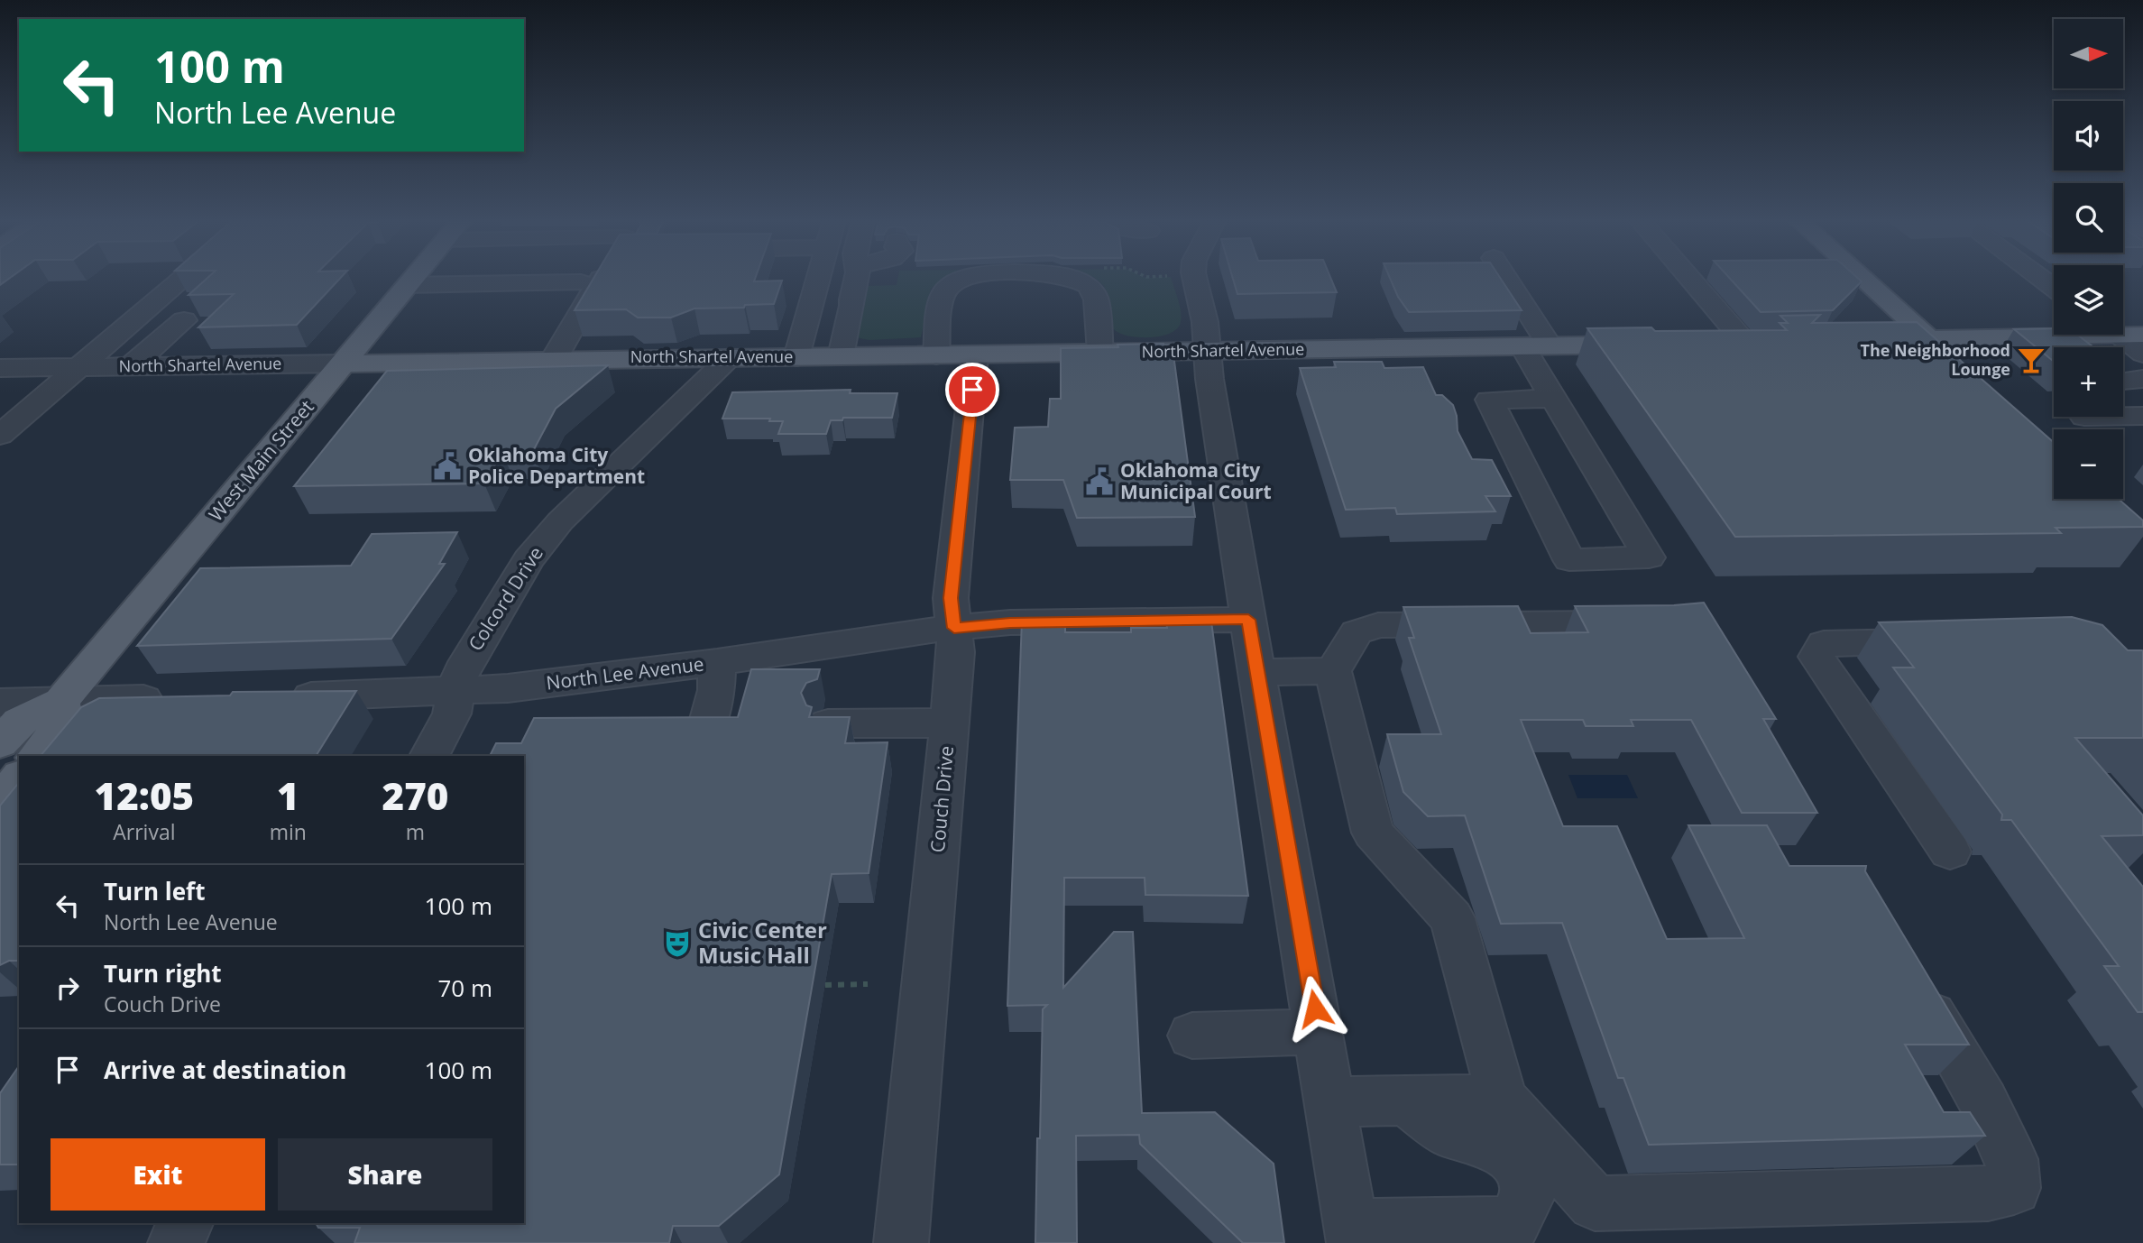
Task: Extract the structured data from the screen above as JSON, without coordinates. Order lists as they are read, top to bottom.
{
  "streets": {
    "main road": ["North Shartel Avenue", "West Main Street"],
    "street": ["Colcord Drive", "North Lee Avenue", "Couch Drive"]
  },
  "crossings": [
    ["North Shartel Avenue", "West Main Street"],
    ["North Shartel Avenue", "Colcord Drive"],
    ["North Shartel Avenue", "Couch Drive"],
    ["Colcord Drive", "North Lee Avenue"],
    ["North Lee Avenue", "Couch Drive"]
  ],
  "places": {
    "bar": ["The Neighborhood Lounge"],
    "public building": ["Oklahoma City Police Department", "Oklahoma City Municipal Court"],
    "theatre": ["Civic Center Music Hall"]
  },
  "north": "right",
  "page": {
    "map_buttons": ["+", "−"],
    "turn": ["100 m", "North Lee Avenue"],
    "eta": [
      "12:05",
      "Arrival",
      "1",
      "min",
      "270",
      "m"
    ],
    "list": [
      {
        "name": "Turn left",
        "note": "North Lee Avenue",
        "value": "100 m"
      },
      {
        "name": "Turn right",
        "note": "Couch Drive",
        "value": "70 m"
      },
      {
        "name": "Arrive at destination",
        "value": "100 m"
      }
    ],
    "buttons": ["Exit", "Share"]
  }
}
